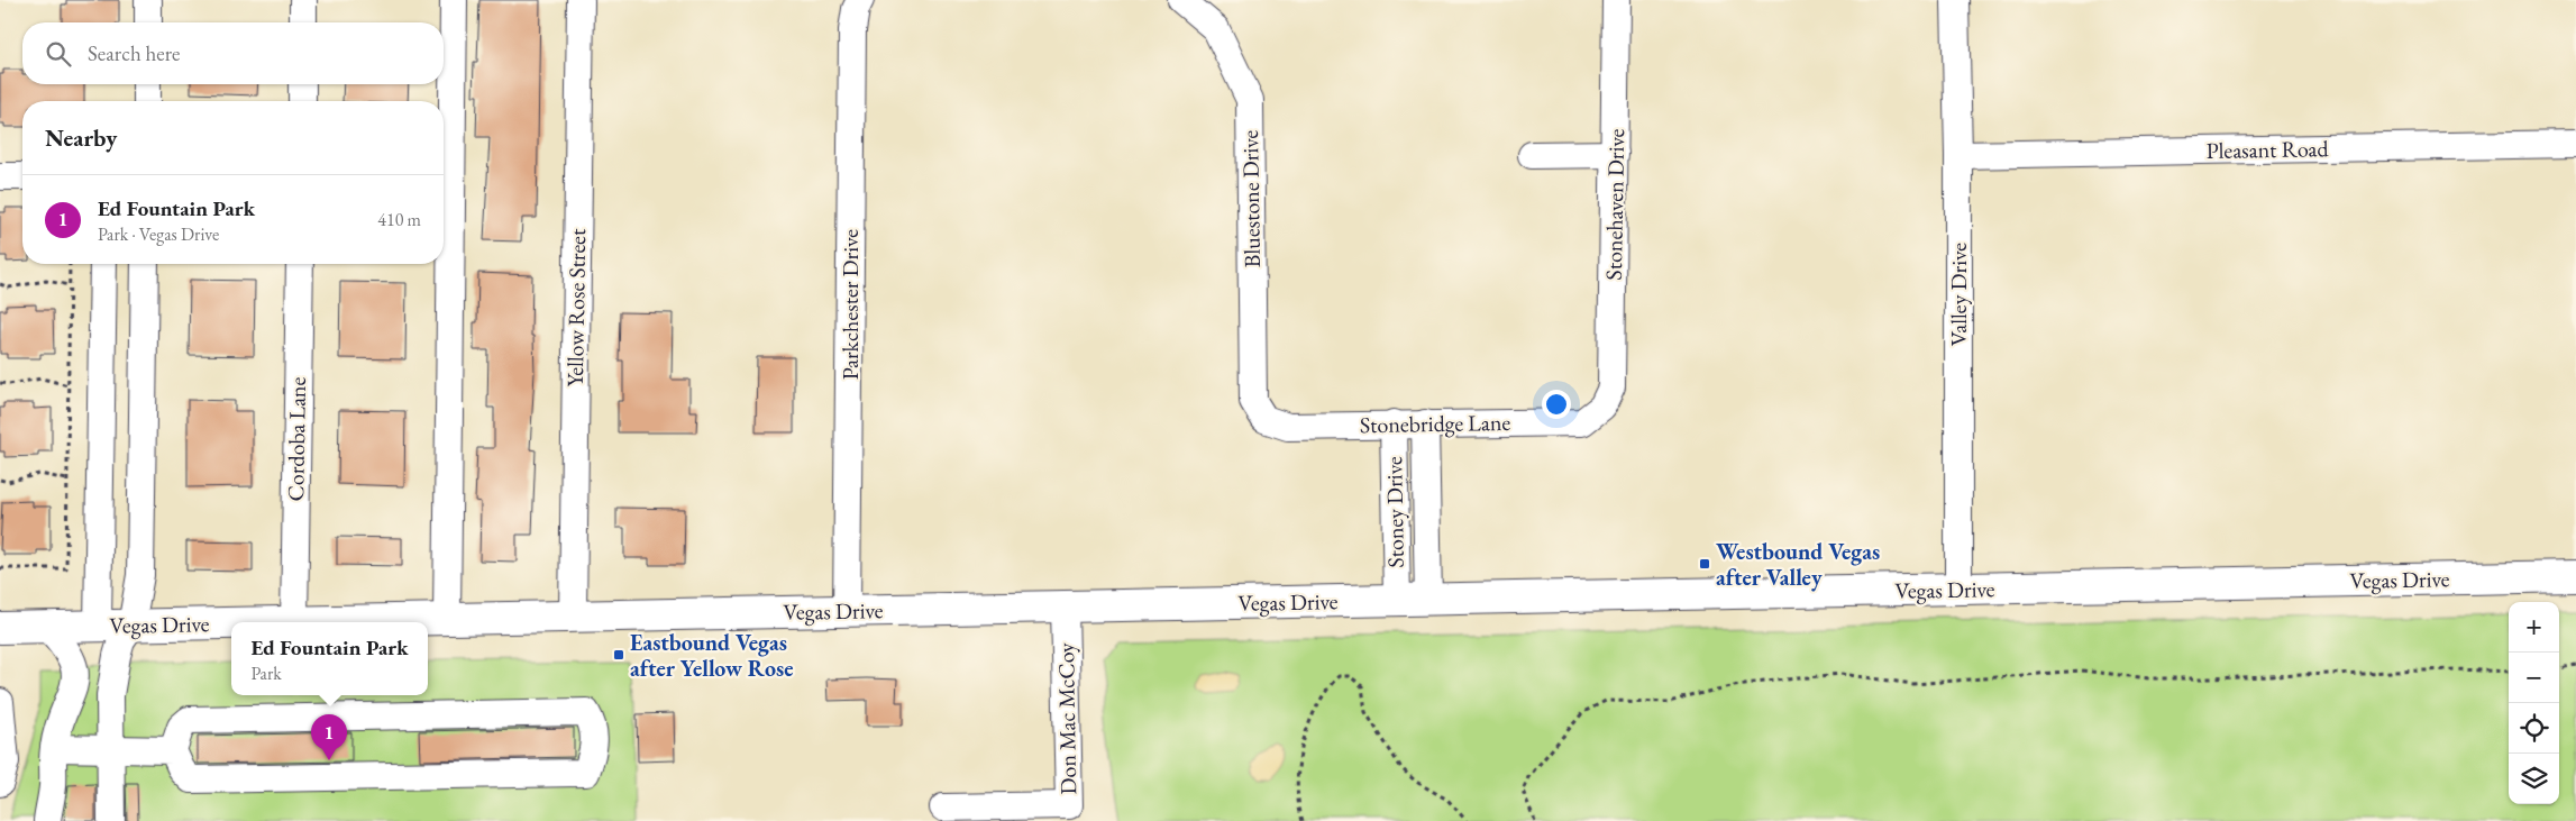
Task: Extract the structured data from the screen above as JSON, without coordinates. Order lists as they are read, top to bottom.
{
  "streets": {
    "main road": ["Vegas Drive"],
    "street": [
      "Pleasant Road",
      "Bluestone Drive",
      "Stonehaven Drive",
      "Valley Drive",
      "Parkchester Drive",
      "Yellow Rose Street",
      "Stonebridge Lane",
      "Cordoba Lane",
      "Stoney Drive",
      "Don Mac McCoy"
    ]
  },
  "crossings": [
    ["Pleasant Road", "Valley Drive"],
    ["Bluestone Drive", "Stonebridge Lane"],
    ["Stonehaven Drive", "Stonebridge Lane"],
    ["Valley Drive", "Vegas Drive"],
    ["Parkchester Drive", "Vegas Drive"],
    ["Yellow Rose Street", "Vegas Drive"],
    ["Stonebridge Lane", "Stoney Drive"],
    ["Cordoba Lane", "Vegas Drive"],
    ["Stoney Drive", "Vegas Drive"],
    ["Vegas Drive", "Don Mac McCoy"]
  ],
  "places": {
    "transit": ["Westbound Vegas after Valley", "Eastbound Vegas after Yellow Rose"]
  },
  "page": {
    "search": "Search here",
    "heading": "Nearby",
    "list": [
      {
        "mark": "1",
        "name": "Ed Fountain Park",
        "note": "Park · Vegas Drive",
        "value": "410 m"
      }
    ],
    "map_buttons": ["+", "−"],
    "popup": ["Ed Fountain Park", "Park"],
    "pins": "1"
  }
}
